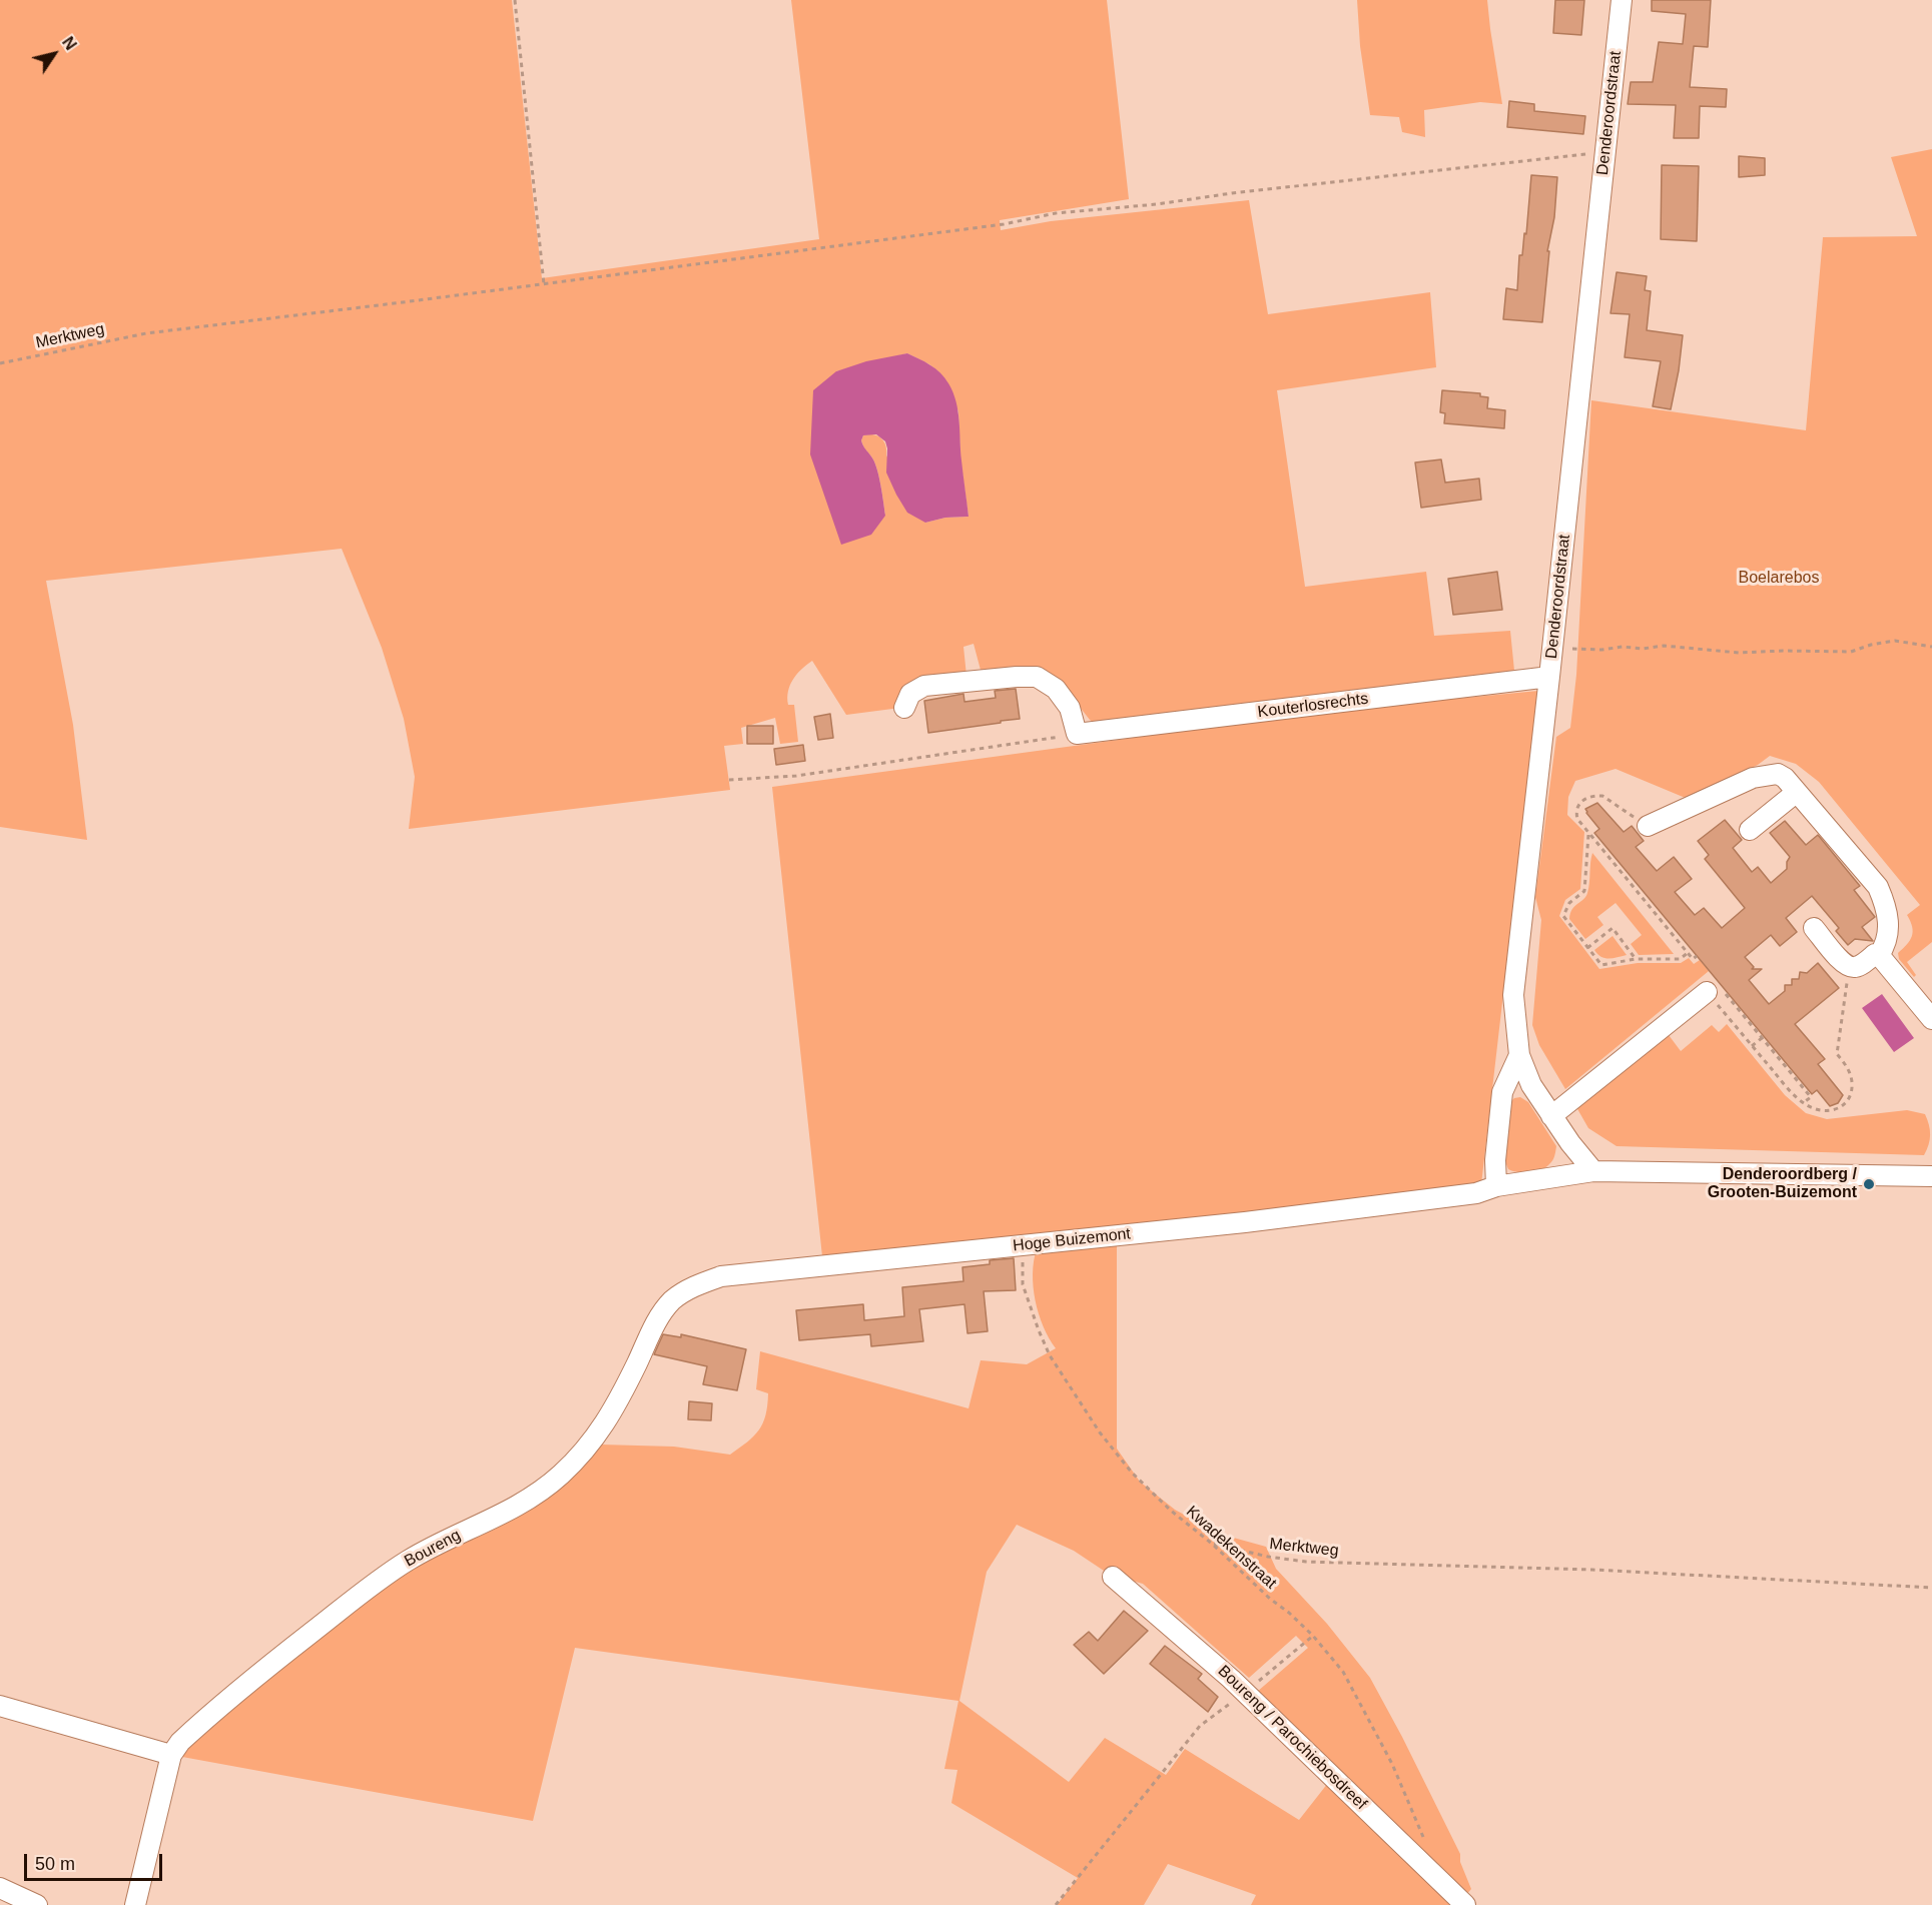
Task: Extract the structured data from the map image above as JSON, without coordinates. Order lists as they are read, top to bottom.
{
  "streets": {
    "street": [
      "Denderoordstraat",
      "Kouterlosrechts",
      "Hoge Buizemont",
      "Boureng",
      "Boureng / Parochiebosdreef"
    ],
    "path": ["Merktweg", "Kwadekenstraat"]
  },
  "crossings": [
    ["Denderoordstraat", "Merktweg"],
    ["Denderoordstraat", "Kouterlosrechts"],
    ["Denderoordstraat", "Hoge Buizemont"],
    ["Merktweg", "Kwadekenstraat"],
    ["Hoge Buizemont", "Kwadekenstraat"],
    ["Hoge Buizemont", "Boureng"]
  ],
  "parks": ["Boelarebos"],
  "places": ["Denderoordberg / Grooten-Buizemont"],
  "scale_bar": "50 m",
  "north": "top right"
}
